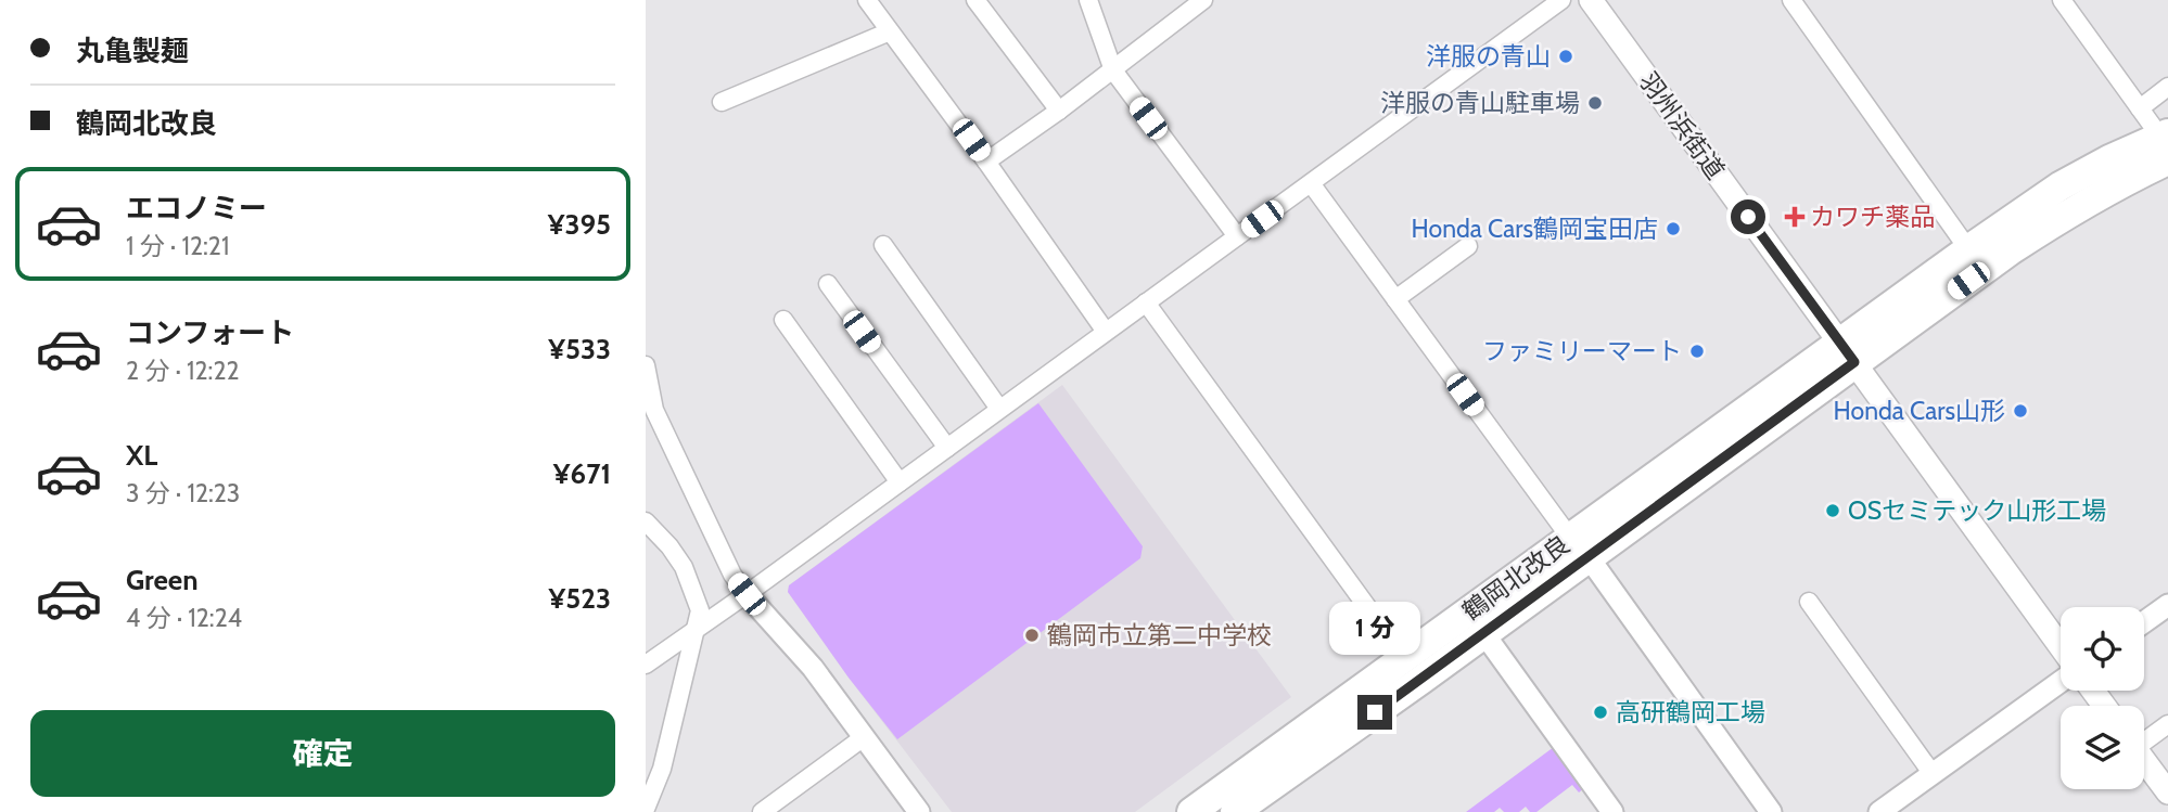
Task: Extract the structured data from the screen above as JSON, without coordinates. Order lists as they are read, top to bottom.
{
  "streets": {
    "highway": ["鶴岡北改良"],
    "main road": ["羽州浜街道"]
  },
  "crossings": [
    ["羽州浜街道", "鶴岡北改良"]
  ],
  "places": {
    "other": [
      "洋服の青山",
      "洋服の青山駐車場",
      "Honda Cars鶴岡宝田店",
      "ファミリーマート",
      "Honda Cars山形",
      "OSセミテック山形工場",
      "鶴岡市立第二中学校",
      "高研鶴岡工場"
    ],
    "health": ["カワチ薬品"]
  },
  "page": {
    "banner": ["丸亀製麺", "鶴岡北改良"],
    "list": [
      {
        "name": "エコノミー",
        "note": "1 分 · 12:21",
        "value": "¥395"
      },
      {
        "name": "コンフォート",
        "note": "2 分 · 12:22",
        "value": "¥533"
      },
      {
        "name": "XL",
        "note": "3 分 · 12:23",
        "value": "¥671"
      },
      {
        "name": "Green",
        "note": "4 分 · 12:24",
        "value": "¥523"
      }
    ],
    "bubble": "1 分",
    "buttons": "確定"
  }
}
